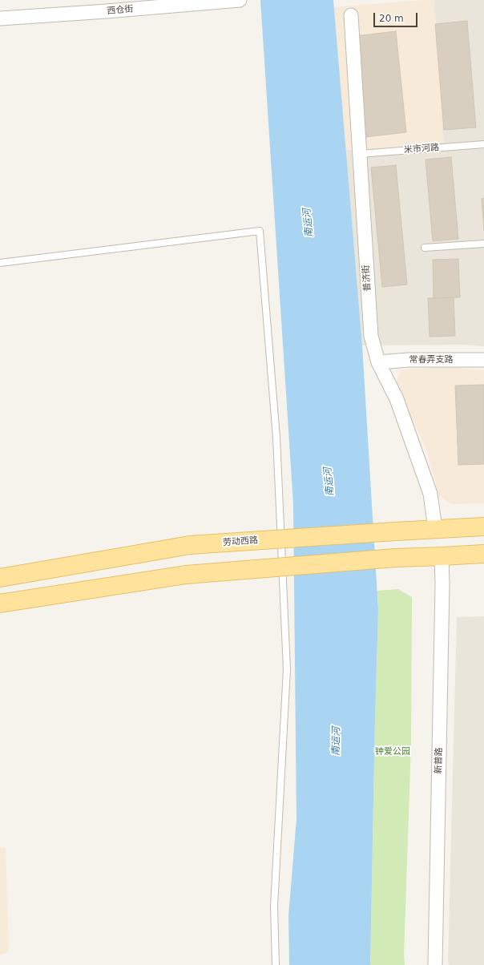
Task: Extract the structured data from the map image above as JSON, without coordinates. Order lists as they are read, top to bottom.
{
  "streets": {
    "main road": ["劳动西路"],
    "street": [
      "西仓街",
      "普济街",
      "常春弄支路",
      "新普路"
    ],
    "lane": ["米市河路"]
  },
  "crossings": [
    ["米市河路", "普济街"],
    ["普济街", "常春弄支路"],
    ["普济街", "劳动西路"]
  ],
  "water": ["南运河"],
  "parks": ["钟爱公园"],
  "scale_bar": "20 m"
}
